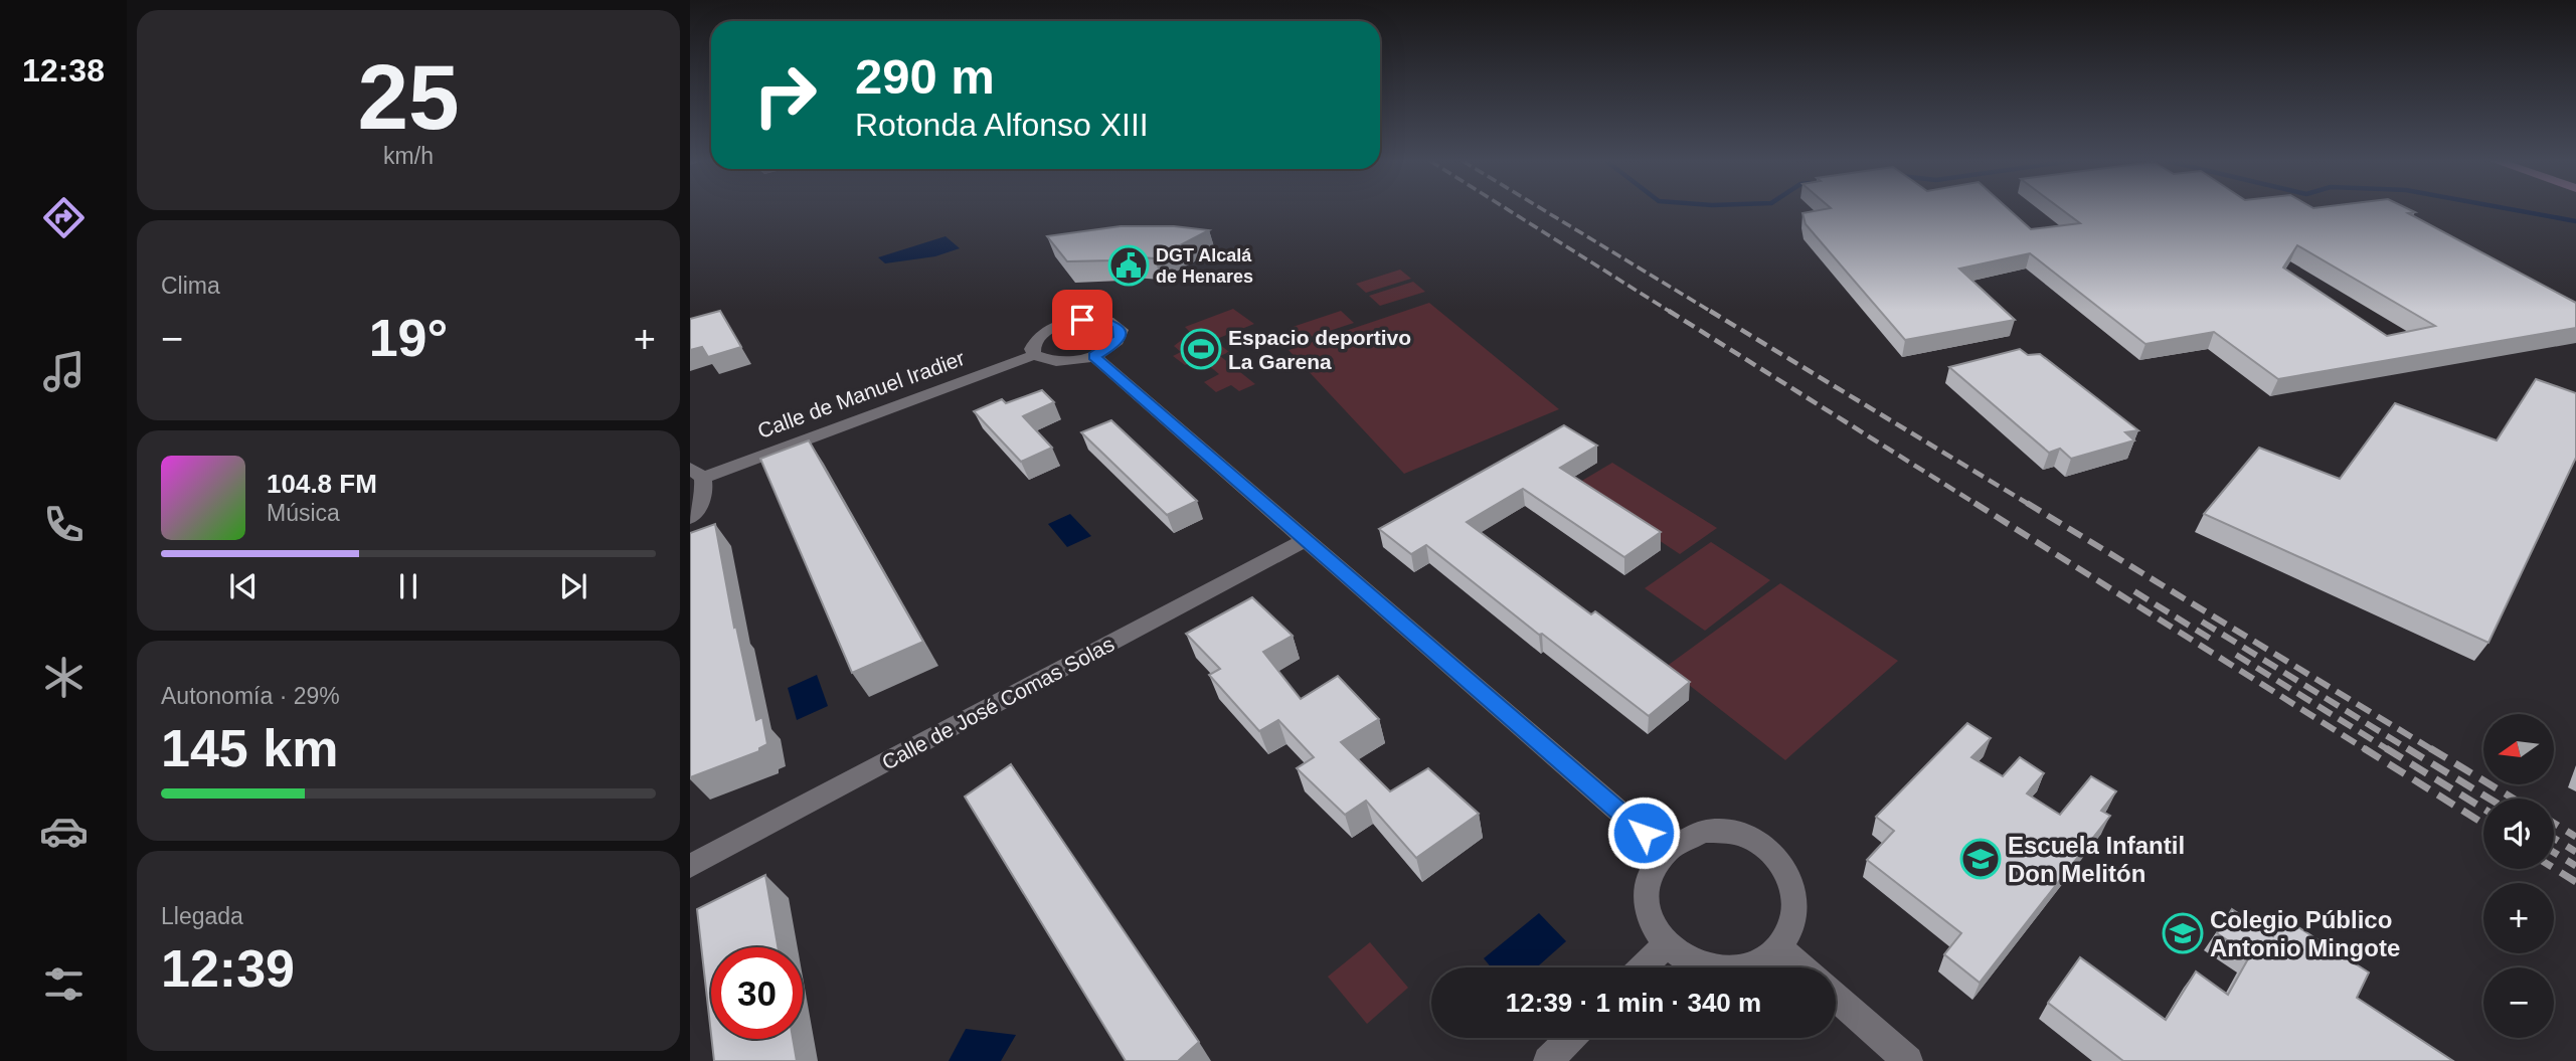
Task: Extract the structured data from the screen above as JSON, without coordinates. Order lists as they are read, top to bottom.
{
  "streets": {
    "street": ["Calle de Manuel Iradier", "Calle de José Comas Solas"]
  },
  "places": {
    "public building": ["DGT Alcalá de Henares"],
    "sports": ["Espacio deportivo La Garena"],
    "school or university": ["Escuela Infantil Don Melitón", "Colegio Público Antonio Mingote"]
  },
  "north": "left",
  "page": {
    "tabs": "12:38",
    "tile": [
      ["25", "km/h"],
      "Clima",
      ["Autonomía · 29%", "145 km"],
      ["Llegada", "12:39"]
    ],
    "turn": ["290 m", "Rotonda Alfonso XIII"],
    "heat": ["−", "19°", "+"],
    "song": ["104.8 FM", "Música"],
    "map_buttons": ["+", "−"],
    "limit": "30",
    "trip": "12:39 · 1 min · 340 m"
  }
}
